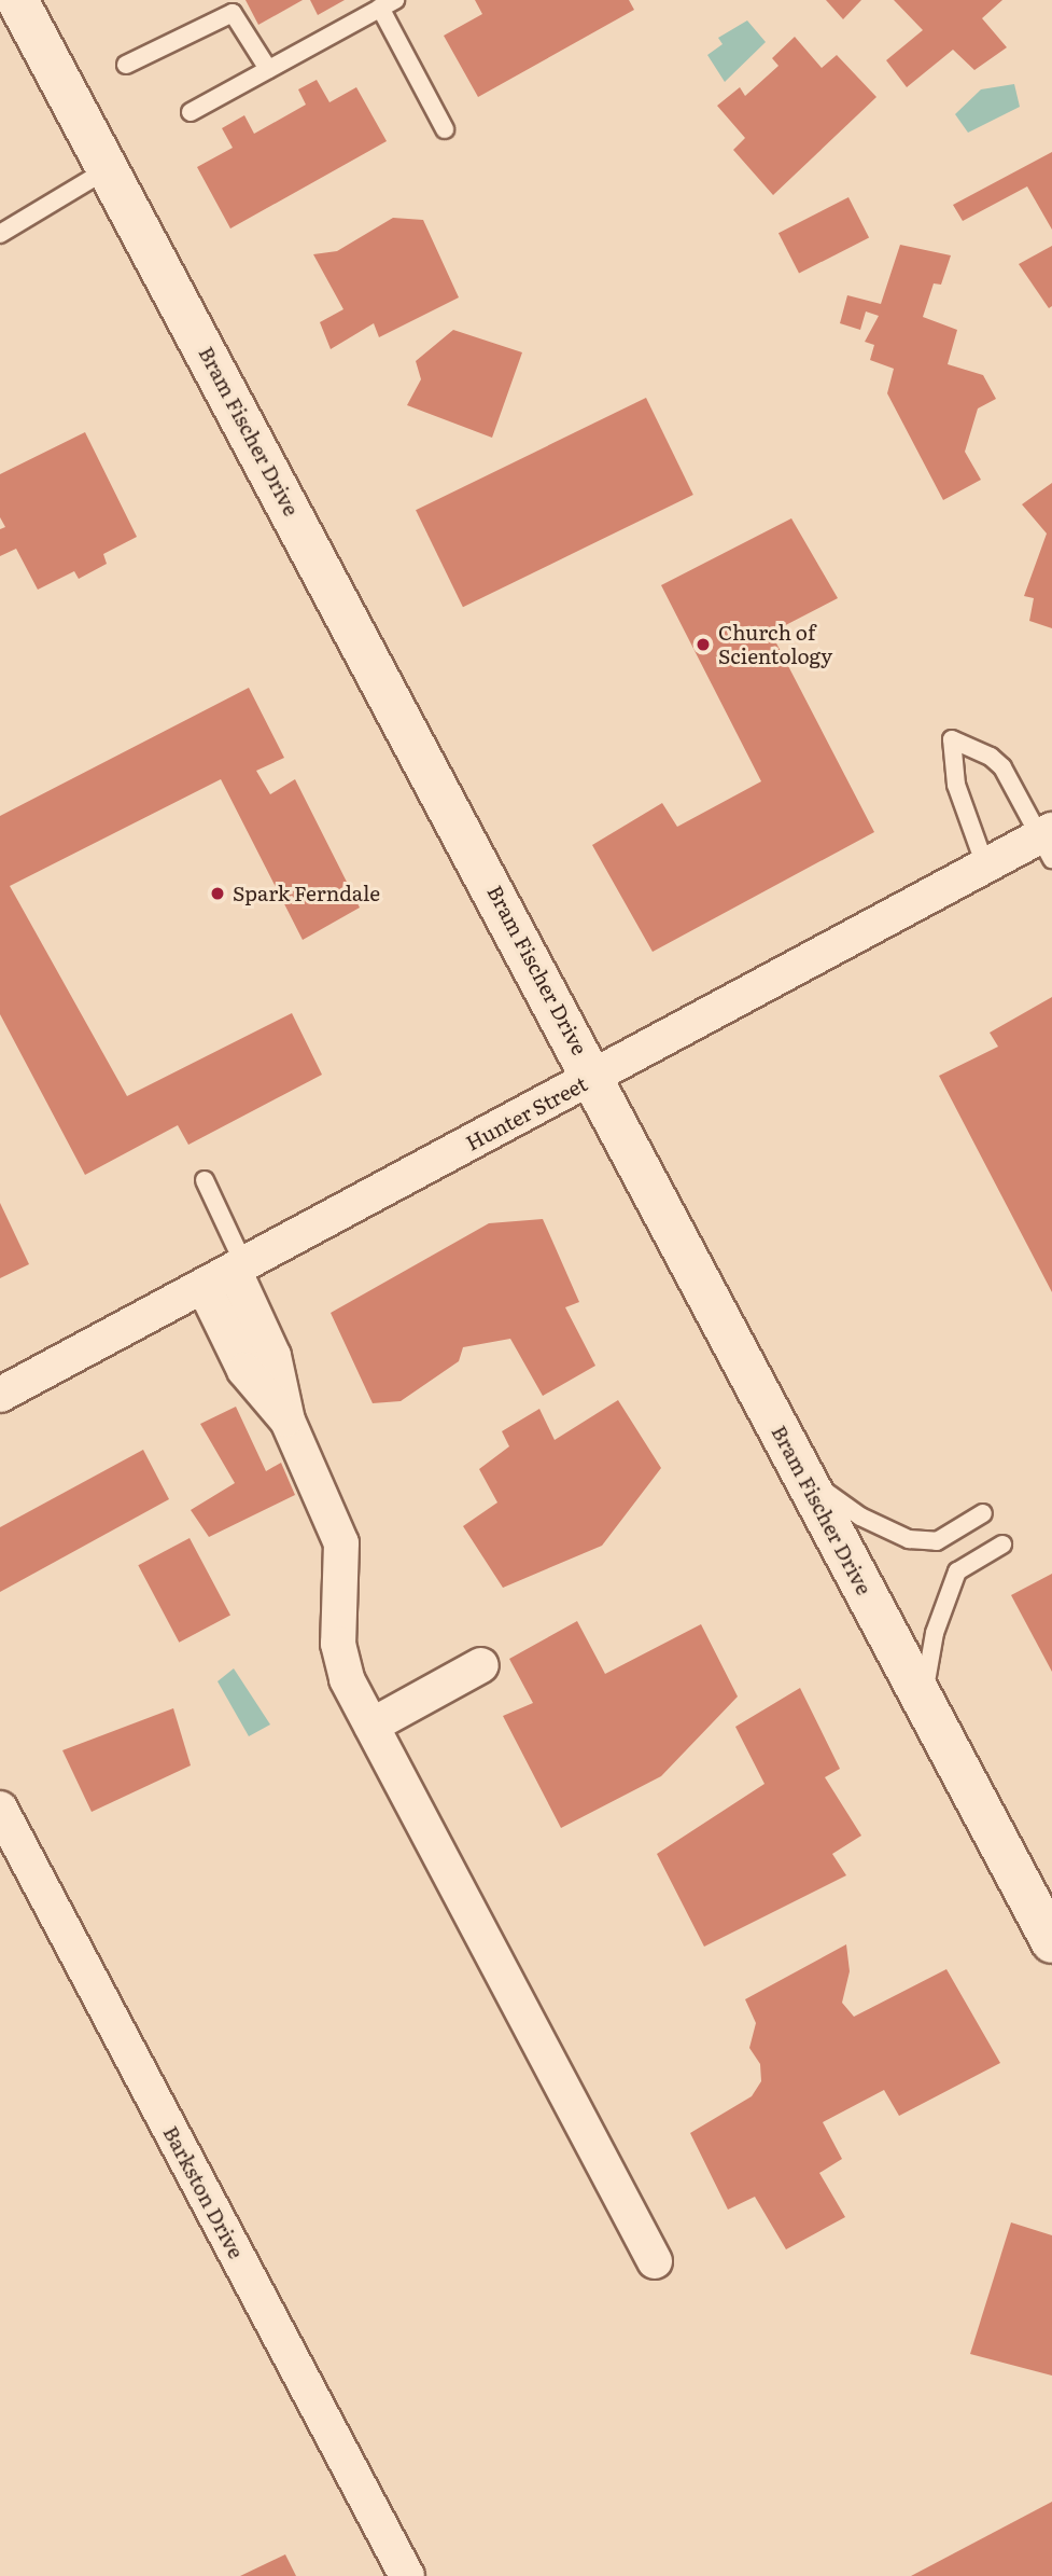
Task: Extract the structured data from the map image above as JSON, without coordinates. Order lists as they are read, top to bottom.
{
  "streets": {
    "main road": ["Bram Fischer Drive"],
    "street": ["Hunter Street", "Barkston Drive"]
  },
  "crossings": [
    ["Bram Fischer Drive", "Hunter Street"]
  ],
  "places": ["Church of Scientology", "Spark Ferndale"]
}
